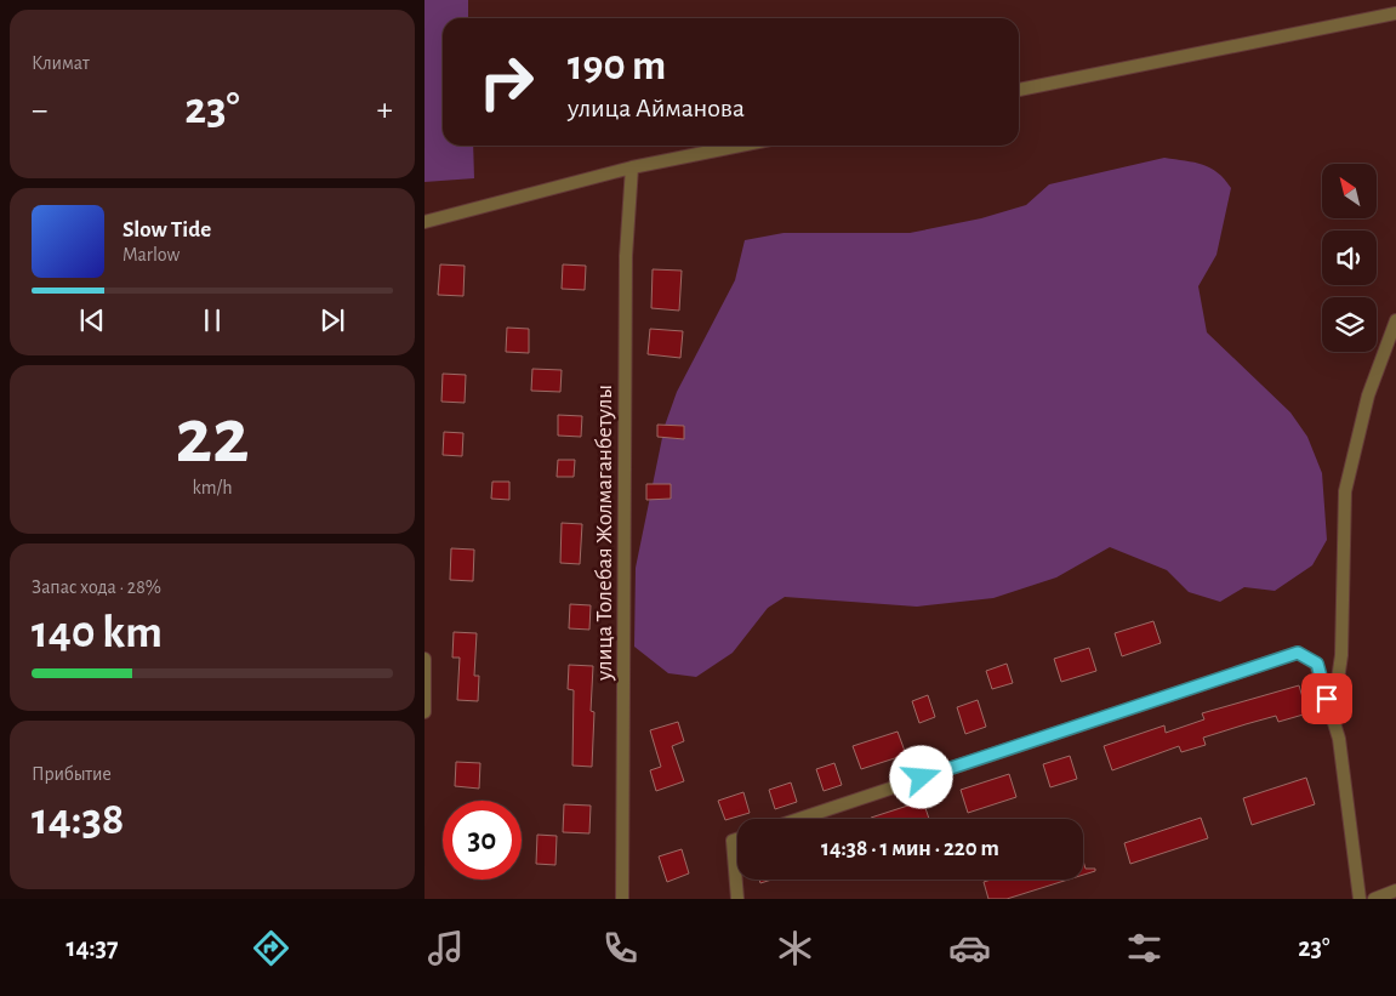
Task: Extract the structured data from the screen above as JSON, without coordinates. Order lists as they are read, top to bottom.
{
  "streets": {
    "street": ["улица Толебая Жолмаганбетулы"]
  },
  "north": "top left",
  "page": {
    "tile": [
      "Климат",
      ["22", "km/h"],
      ["Запас хода · 28%", "140 km"],
      ["Прибытие", "14:38"]
    ],
    "turn": ["190 m", "улица Айманова"],
    "heat": ["−", "23°", "+"],
    "song": ["Slow Tide", "Marlow"],
    "limit": "30",
    "trip": "14:38 · 1 мин · 220 m",
    "tabs": ["14:37", "23°"]
  }
}
